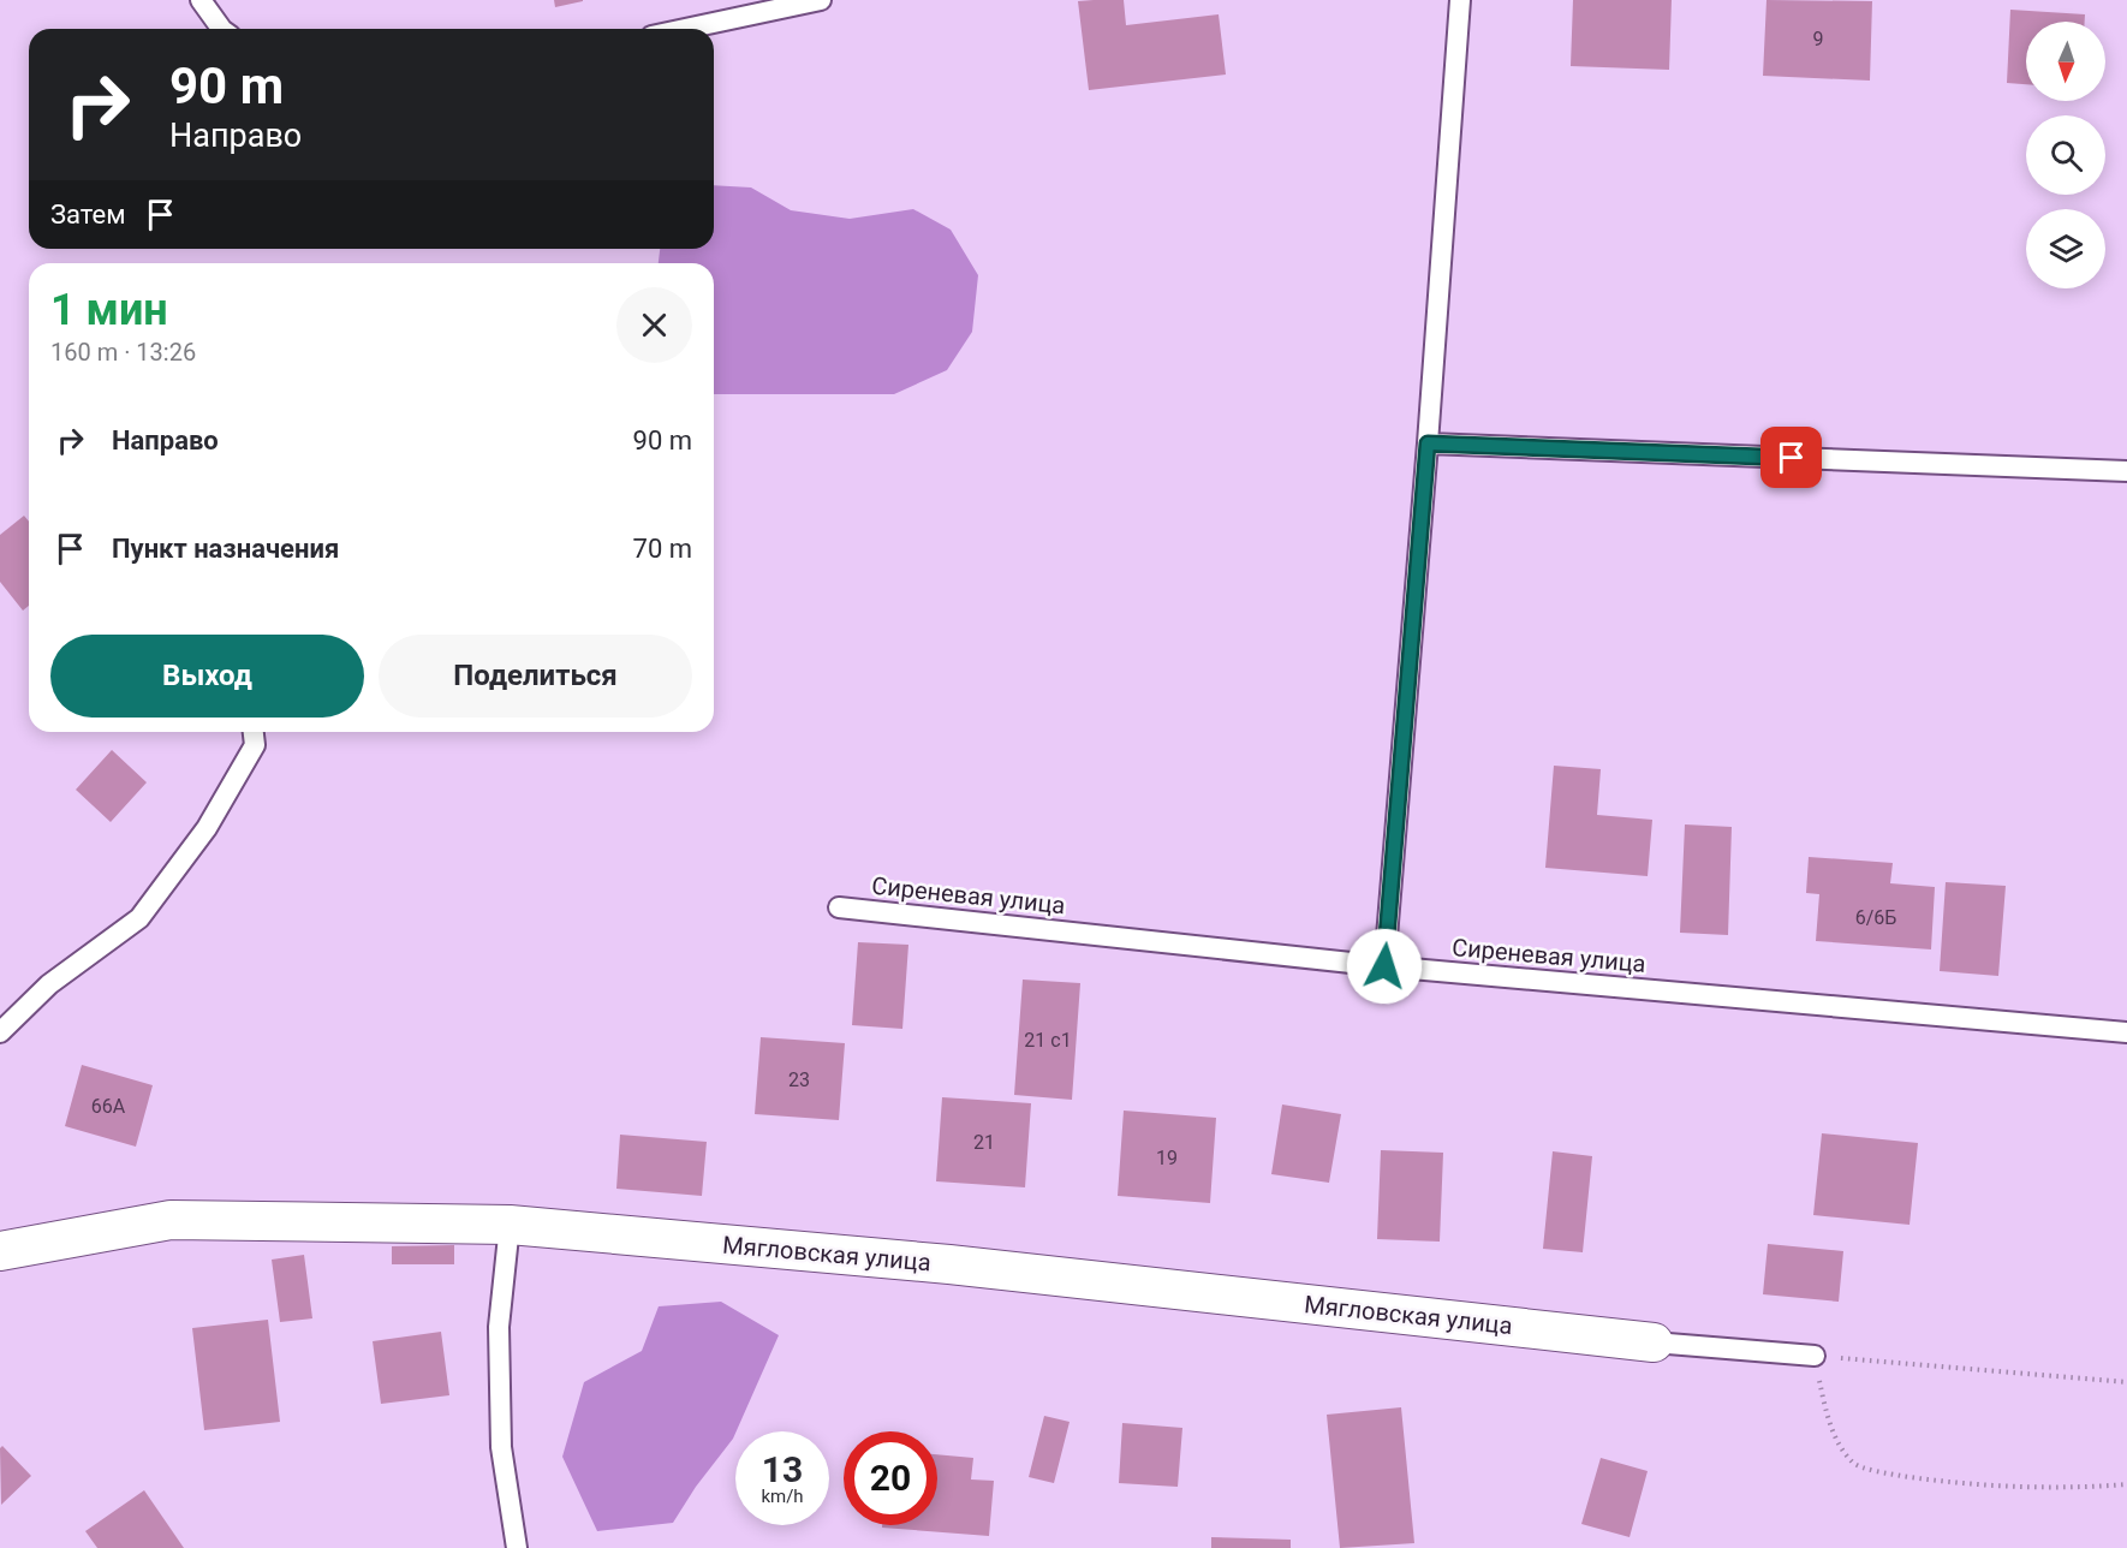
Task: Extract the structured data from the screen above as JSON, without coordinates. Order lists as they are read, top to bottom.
{
  "streets": {
    "street": ["Мягловская улица"],
    "lane": ["Сиреневая улица"]
  },
  "house_numbers": [
    "9",
    "6/6Б",
    "21 с1",
    "23",
    "66А",
    "21",
    "19"
  ],
  "north": "bottom",
  "page": {
    "turn": ["90 m", "Направо"],
    "then": "Затем",
    "heading": ["1 мин", "160 m · 13:26"],
    "list": [
      {
        "name": "Направо",
        "value": "90 m"
      },
      {
        "name": "Пункт назначения",
        "value": "70 m"
      }
    ],
    "buttons": ["Выход", "Поделиться"],
    "speed": "13 km/h",
    "limit": "20"
  }
}
